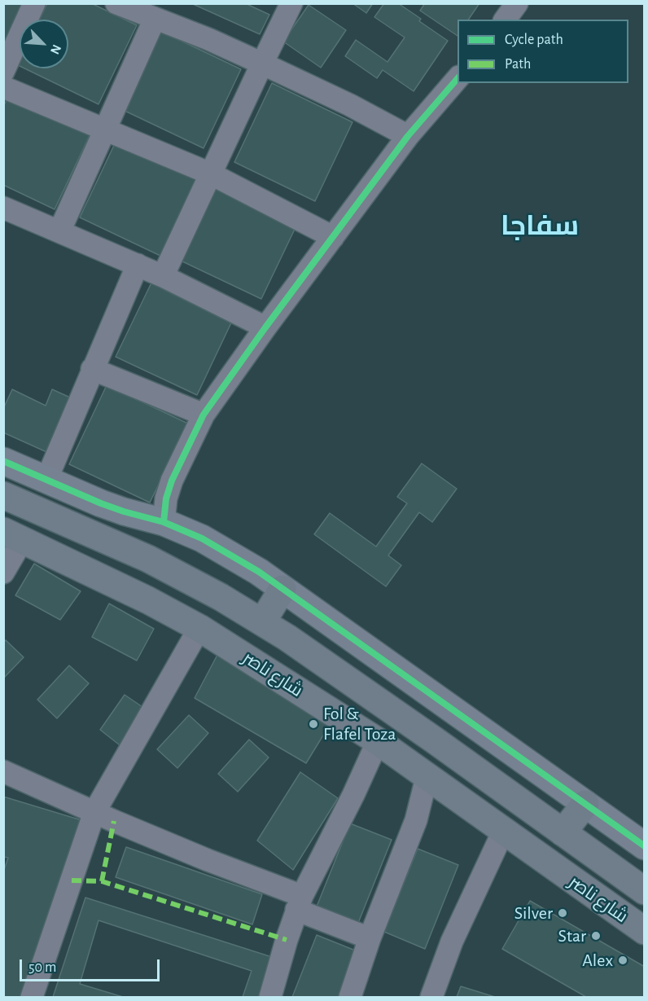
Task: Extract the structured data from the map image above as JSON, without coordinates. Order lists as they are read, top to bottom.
{
  "streets": {
    "main road": ["شارع ناصر"]
  },
  "districts": ["سفاجا"],
  "places": [
    "Fol & Flafel Toza",
    "Silver",
    "Star",
    "Alex"
  ],
  "legend": ["Cycle path", "Path"],
  "scale_bar": "50 m",
  "north": "bottom right"
}
